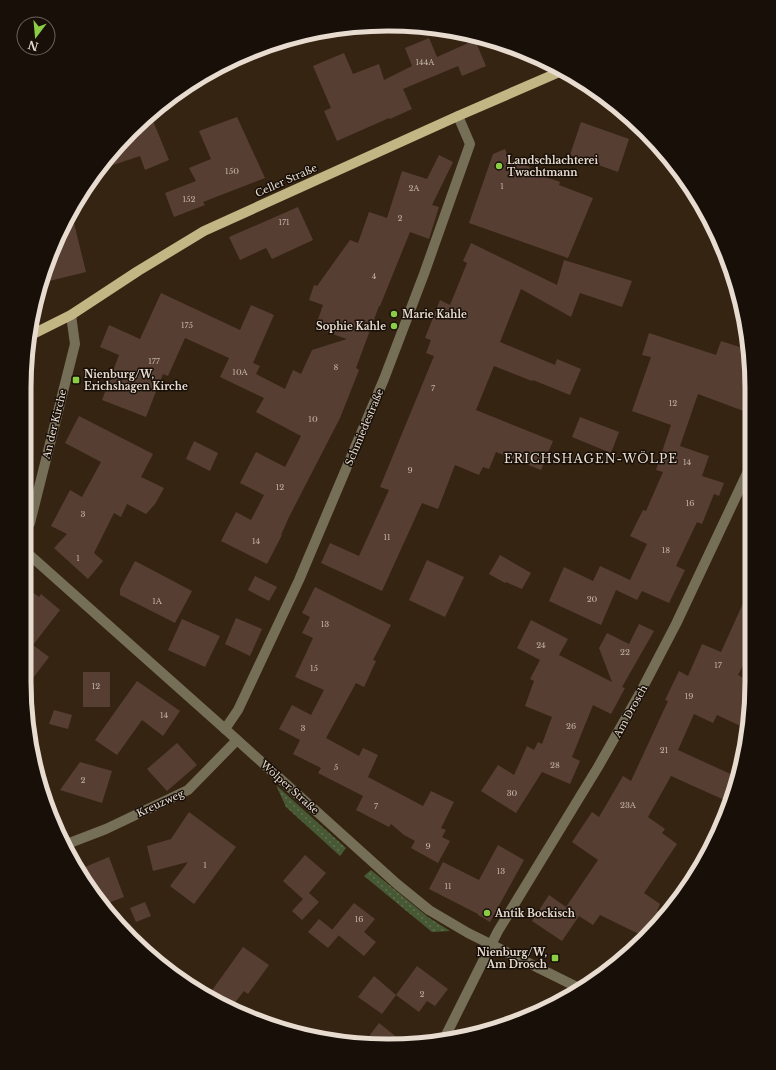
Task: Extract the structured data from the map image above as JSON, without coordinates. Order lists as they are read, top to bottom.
{
  "streets": {
    "main road": ["Celler Straße"],
    "street": [
      "An der Kirche",
      "Schmiedestraße",
      "Am Drosch",
      "Wölper Straße",
      "Kreuzweg"
    ]
  },
  "crossings": [
    ["Celler Straße", "An der Kirche"],
    ["Celler Straße", "Schmiedestraße"],
    ["Schmiedestraße", "Wölper Straße"],
    ["Am Drosch", "Wölper Straße"],
    ["Wölper Straße", "Kreuzweg"]
  ],
  "districts": ["ERICHSHAGEN-WÖLPE"],
  "places": {
    "other": [
      "Landschlachterei Twachtmann",
      "Marie Kahle",
      "Sophie Kahle",
      "Antik Bockisch"
    ],
    "transit": ["Nienburg/W, Erichshagen Kirche", "Nienburg/W, Am Drosch"]
  },
  "house_numbers": [
    "144A",
    "150",
    "1",
    "2A",
    "152",
    "2",
    "171",
    "4",
    "175",
    "177",
    "8",
    "10A",
    "7",
    "12",
    "10",
    "14",
    "9",
    "12",
    "16",
    "3",
    "11",
    "14",
    "18",
    "1",
    "20",
    "1A",
    "13",
    "24",
    "22",
    "17",
    "15",
    "12",
    "19",
    "14",
    "26",
    "3",
    "21",
    "28",
    "5",
    "2",
    "30",
    "23A",
    "7",
    "9",
    "1",
    "13",
    "11",
    "16",
    "2"
  ],
  "north": "bottom"
}
